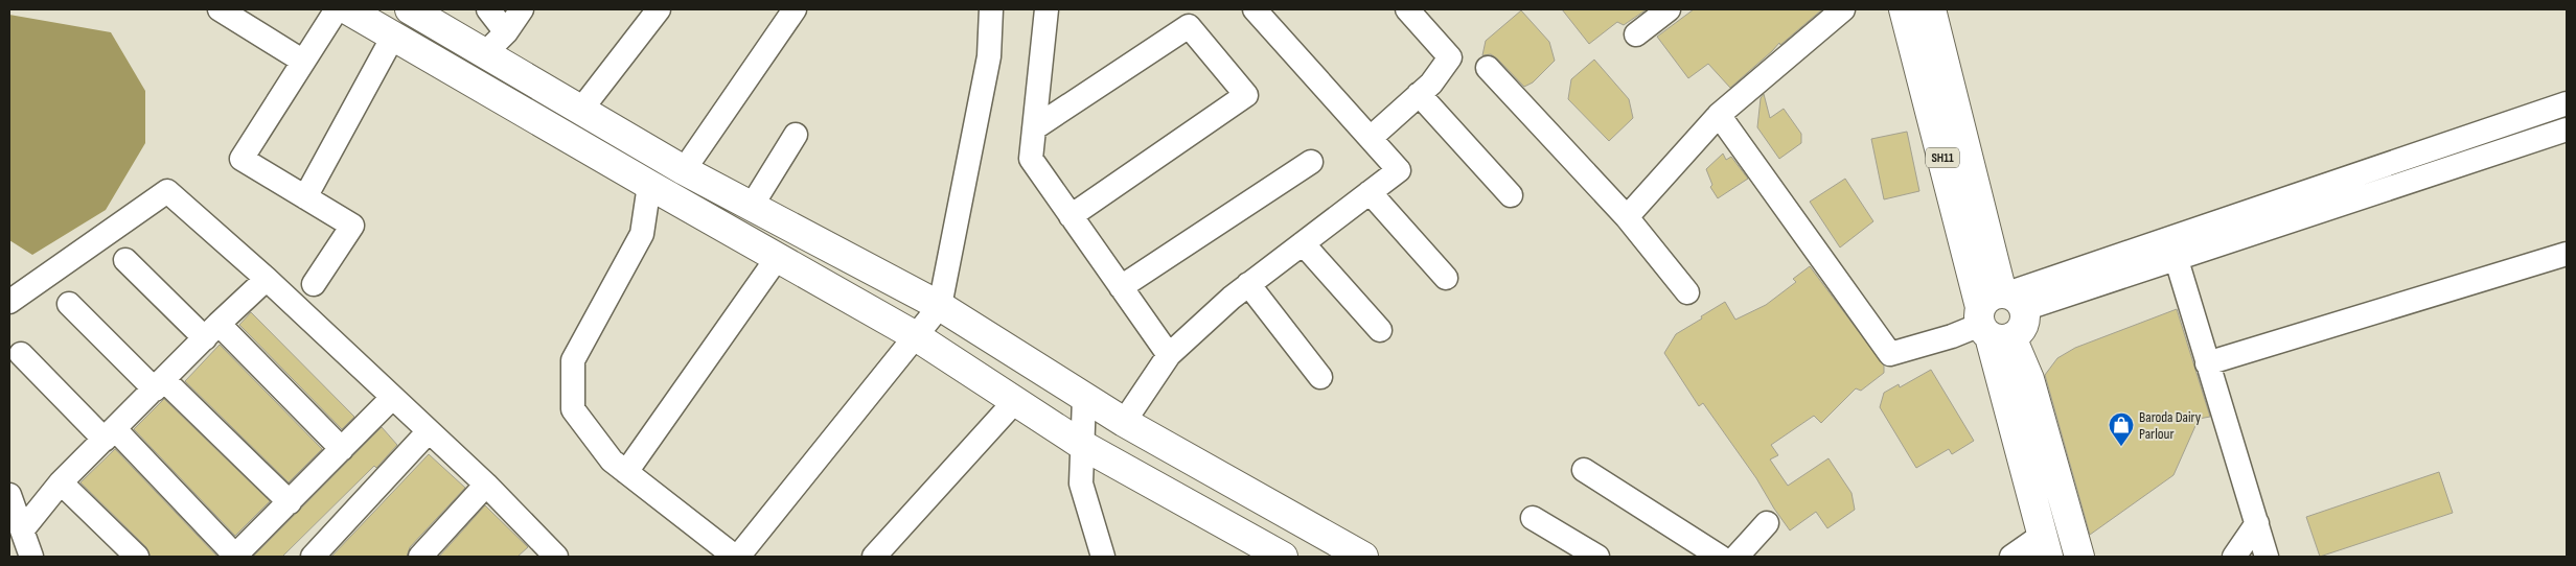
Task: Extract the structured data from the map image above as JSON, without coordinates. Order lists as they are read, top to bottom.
{
  "streets": {
    "main road": ["SH11"]
  },
  "places": {
    "shop": ["Baroda Dairy Parlour"]
  }
}
